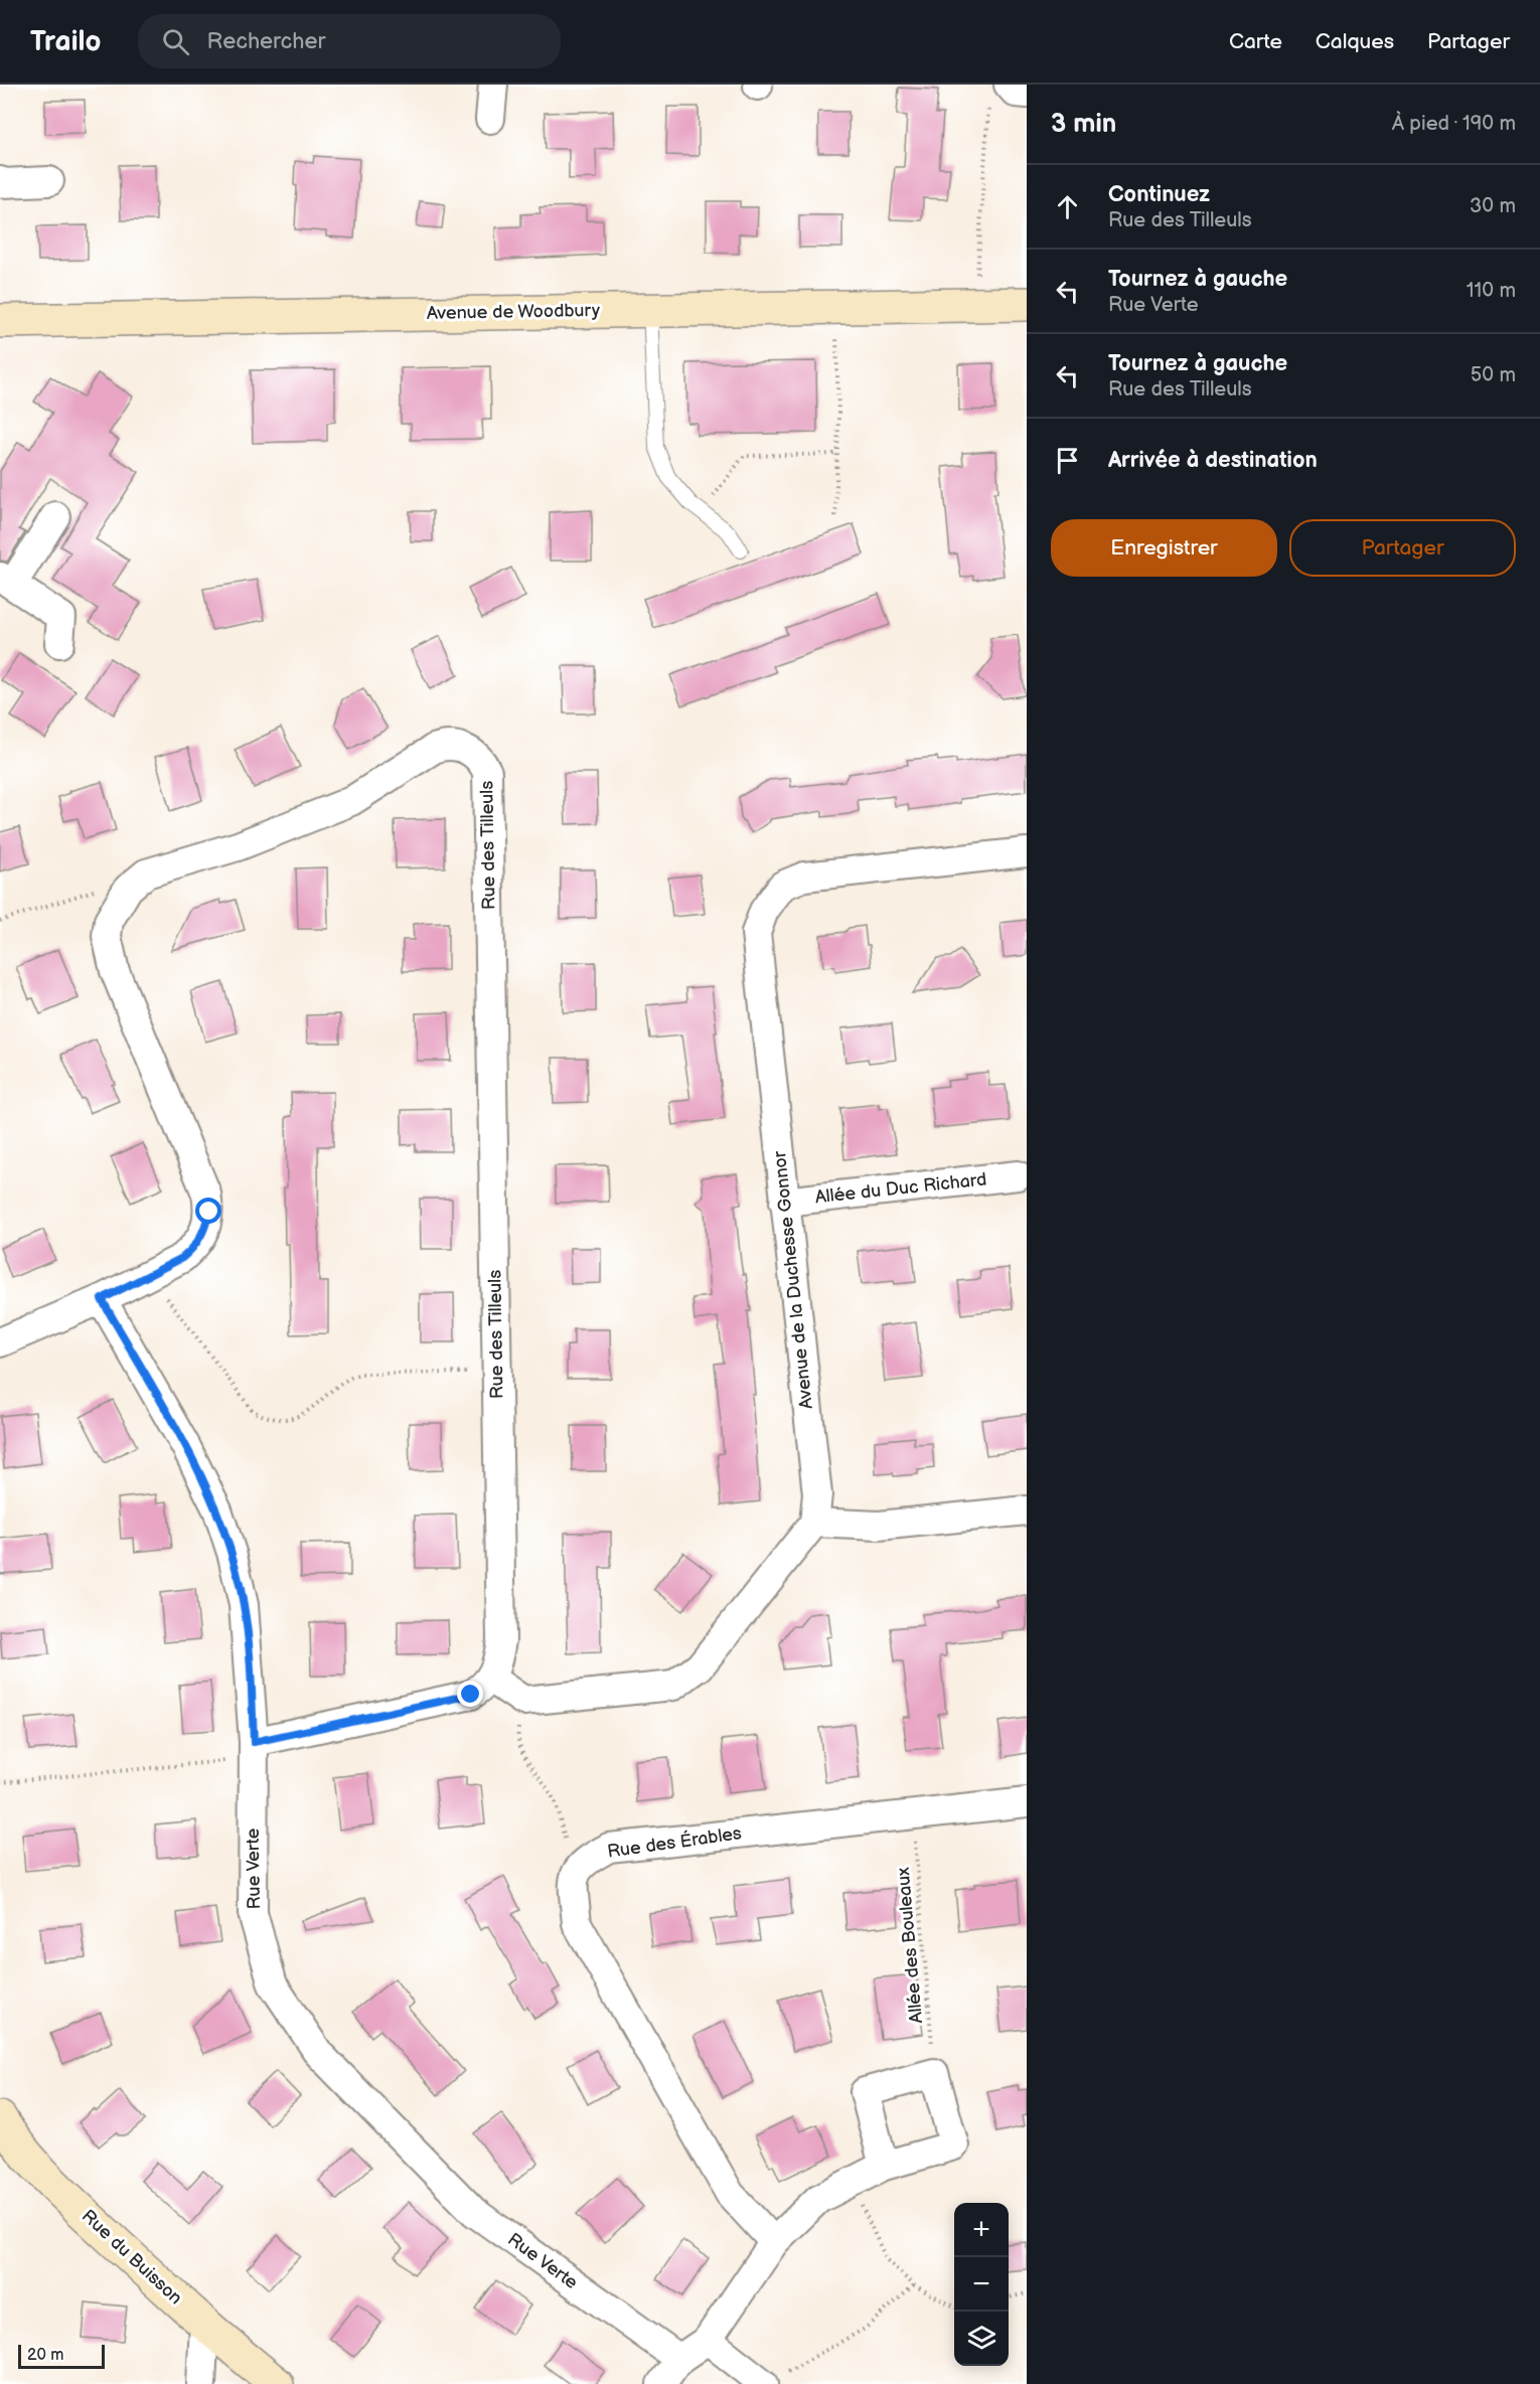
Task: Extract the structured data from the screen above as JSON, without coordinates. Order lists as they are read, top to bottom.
{
  "streets": {
    "street": [
      "Avenue de Woodbury",
      "Rue des Tilleuls",
      "Allée du Duc Richard",
      "Avenue de la Duchesse Gonnor",
      "Rue des Érables",
      "Rue Verte",
      "Rue du Buisson"
    ],
    "path": ["Allée des Bouleaux"]
  },
  "crossings": [
    ["Rue des Tilleuls", "Rue Verte"],
    ["Allée du Duc Richard", "Avenue de la Duchesse Gonnor"],
    ["Rue des Érables", "Allée des Bouleaux"]
  ],
  "scale_bar": "20 m",
  "page": {
    "header": "Trailo",
    "search": "Rechercher",
    "nav": ["Carte", "Calques", "Partager"],
    "heading": ["3 min", "À pied · 190 m"],
    "list": [
      ["Continuez", "Rue des Tilleuls", "30 m"],
      ["Tournez à gauche", "Rue Verte", "110 m"],
      ["Tournez à gauche", "Rue des Tilleuls", "50 m"],
      "Arrivée à destination"
    ],
    "buttons": ["Enregistrer", "Partager"],
    "map_buttons": ["+", "−"],
    "scale": "20 m"
  }
}
